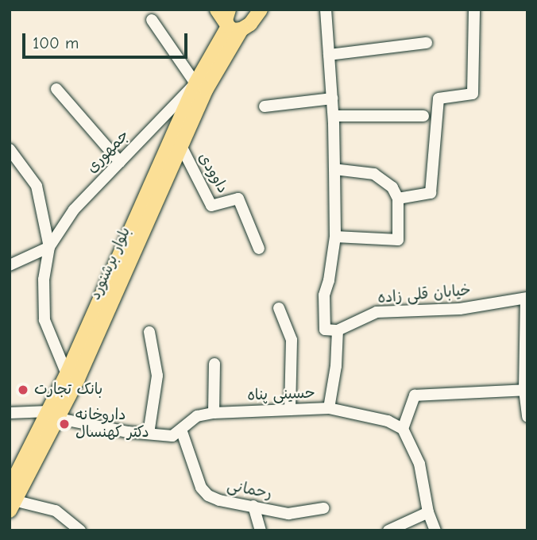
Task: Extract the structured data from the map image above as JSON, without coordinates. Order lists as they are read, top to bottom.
{
  "streets": {
    "main road": ["بلوار برشنورد"],
    "street": [
      "جمهوری",
      "داوودی",
      "خیابان قلی زاده",
      "حسینی پناه",
      "رحمانی"
    ]
  },
  "crossings": [
    ["جمهوری", "بلوار برشنورد"],
    ["داوودی", "بلوار برشنورد"],
    ["بلوار برشنورد", "حسینی پناه"],
    ["حسینی پناه", "رحمانی"]
  ],
  "places": ["بانک تجارت", "داروخانه دکتر کهنسال"],
  "scale_bar": "100 m"
}
